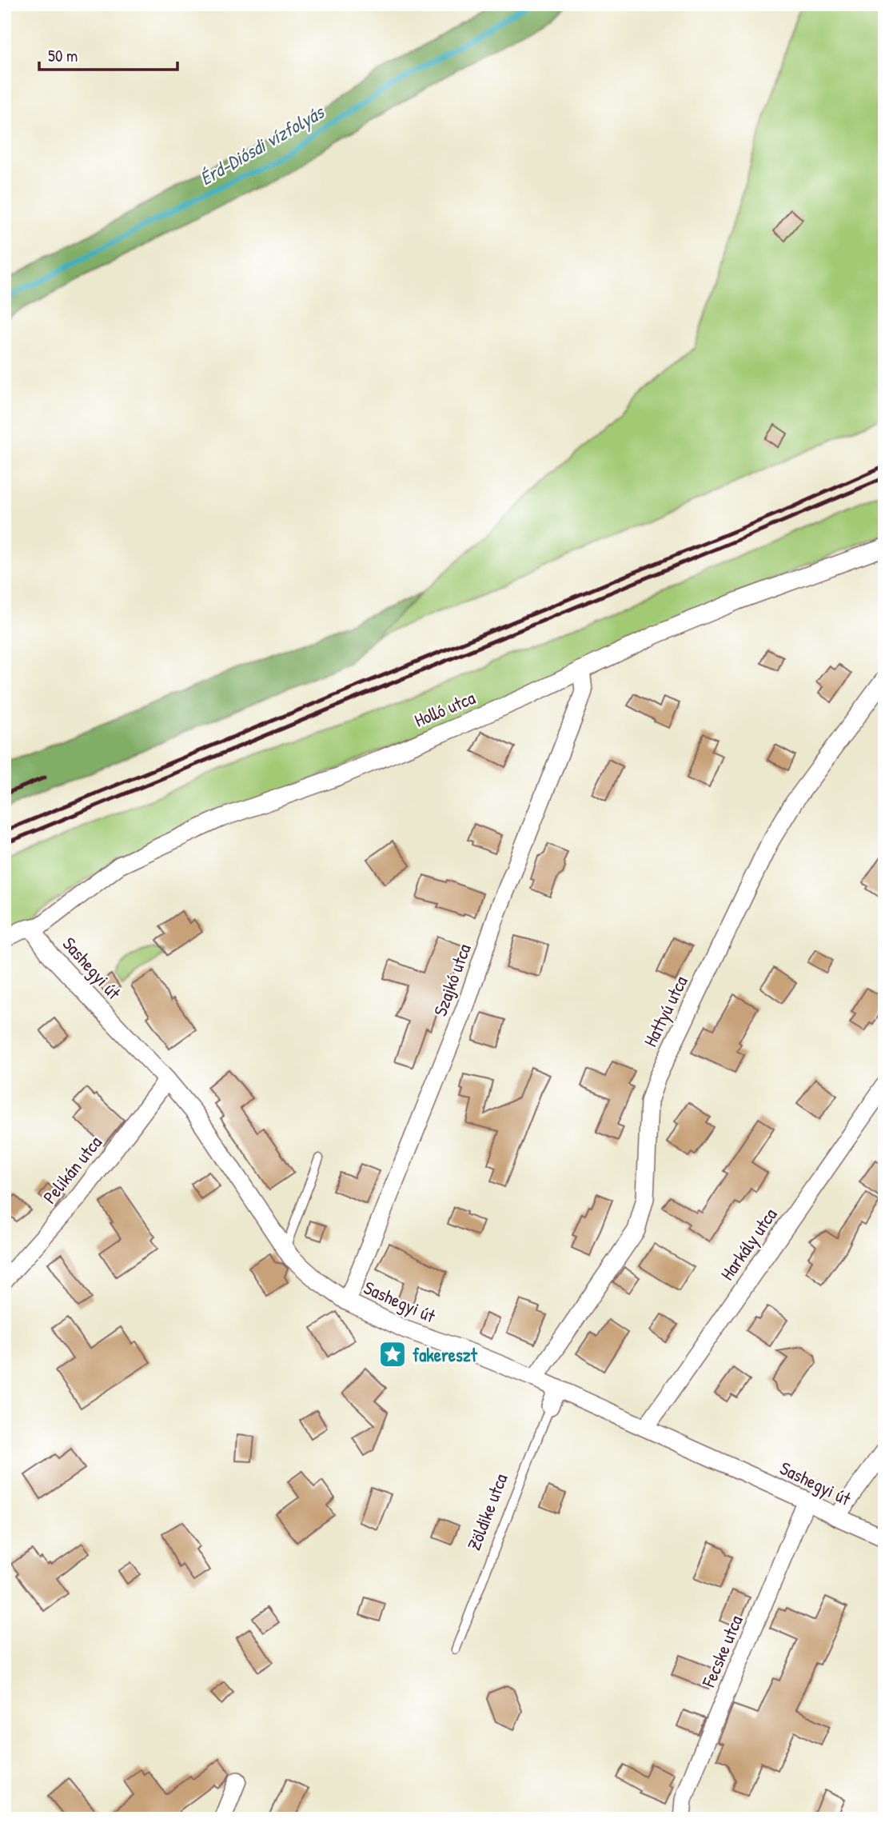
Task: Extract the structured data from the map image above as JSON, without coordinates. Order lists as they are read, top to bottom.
{
  "streets": {
    "street": [
      "Holló utca",
      "Sashegyi út",
      "Szajkó utca",
      "Hattyú utca",
      "Pelikán utca",
      "Harkály utca",
      "Zöldike utca",
      "Fecske utca"
    ]
  },
  "crossings": [
    ["Holló utca", "Sashegyi út"],
    ["Holló utca", "Szajkó utca"],
    ["Sashegyi út", "Szajkó utca"],
    ["Sashegyi út", "Hattyú utca"],
    ["Sashegyi út", "Pelikán utca"],
    ["Sashegyi út", "Harkály utca"],
    ["Sashegyi út", "Zöldike utca"],
    ["Sashegyi út", "Fecske utca"]
  ],
  "water": ["Érd-Diósdi vízfolyás"],
  "places": {
    "place": ["fakereszt"]
  },
  "scale_bar": "50 m"
}
